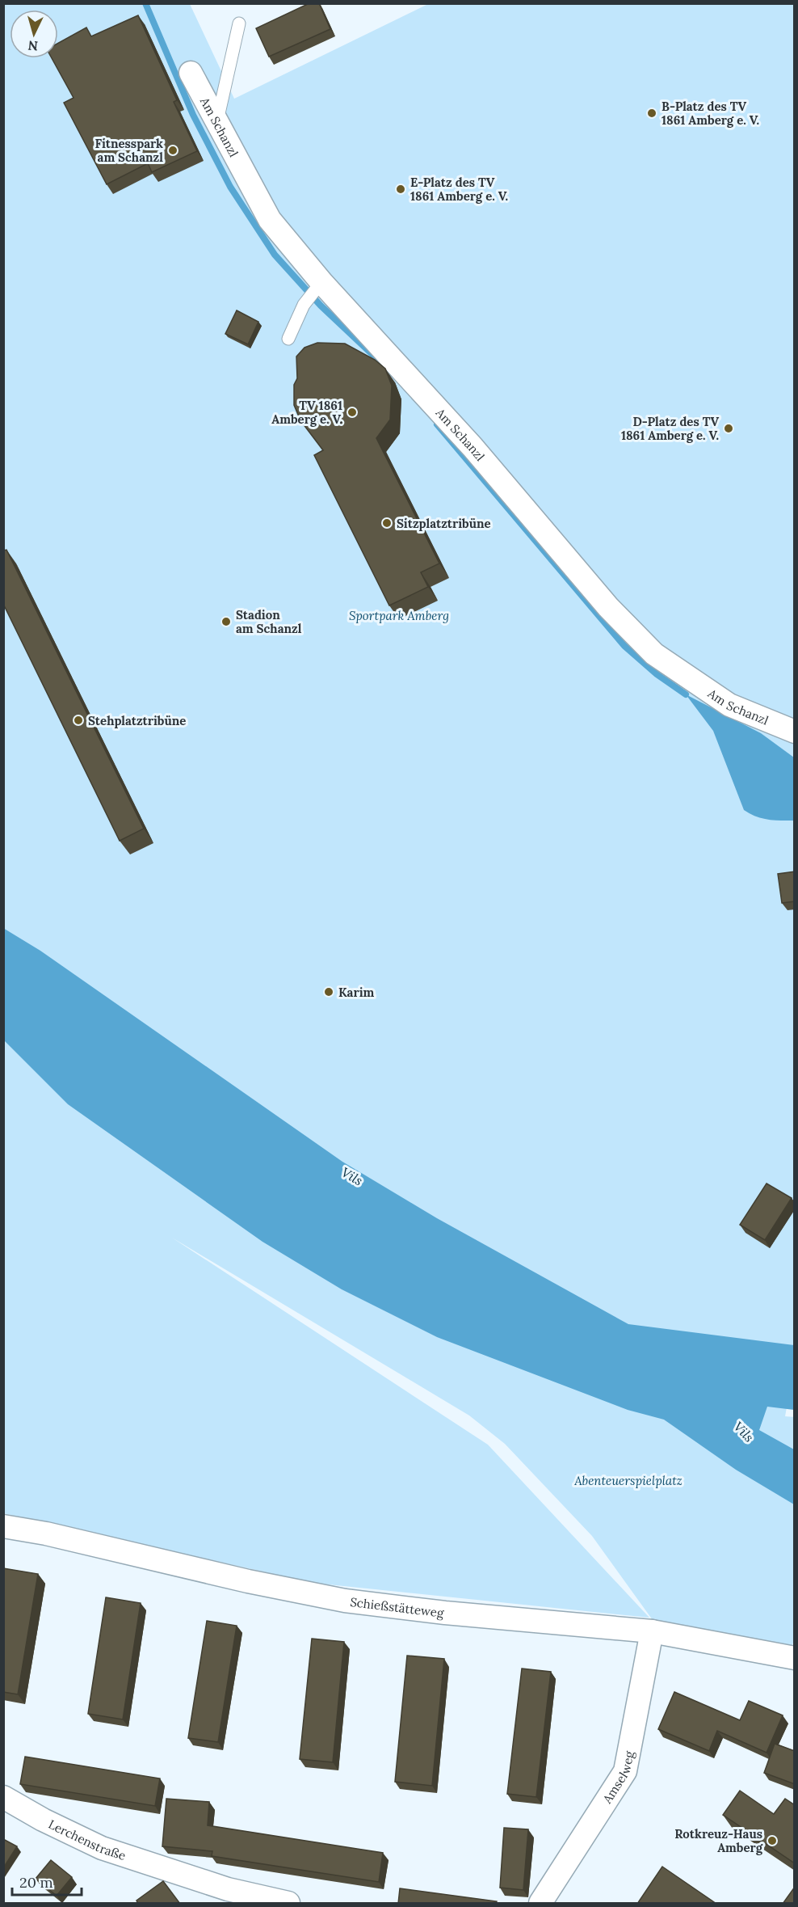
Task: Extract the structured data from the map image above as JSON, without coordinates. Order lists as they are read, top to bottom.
{
  "streets": {
    "street": [
      "Am Schanzl",
      "Schießstätteweg",
      "Amselweg",
      "Lerchenstraße"
    ]
  },
  "crossings": [
    ["Schießstätteweg", "Amselweg"]
  ],
  "water": ["Vils"],
  "parks": ["Sportpark Amberg", "Abenteuerspielplatz"],
  "places": [
    "B-Platz des TV 1861 Amberg e. V.",
    "Fitnesspark am Schanzl",
    "E-Platz des TV 1861 Amberg e. V.",
    "TV 1861 Amberg e. V.",
    "D-Platz des TV 1861 Amberg e. V.",
    "Sitzplatztribüne",
    "Stadion am Schanzl",
    "Stehplatztribüne",
    "Karim",
    "Rotkreuz-Haus Amberg"
  ],
  "scale_bar": "20 m",
  "north": "bottom"
}
